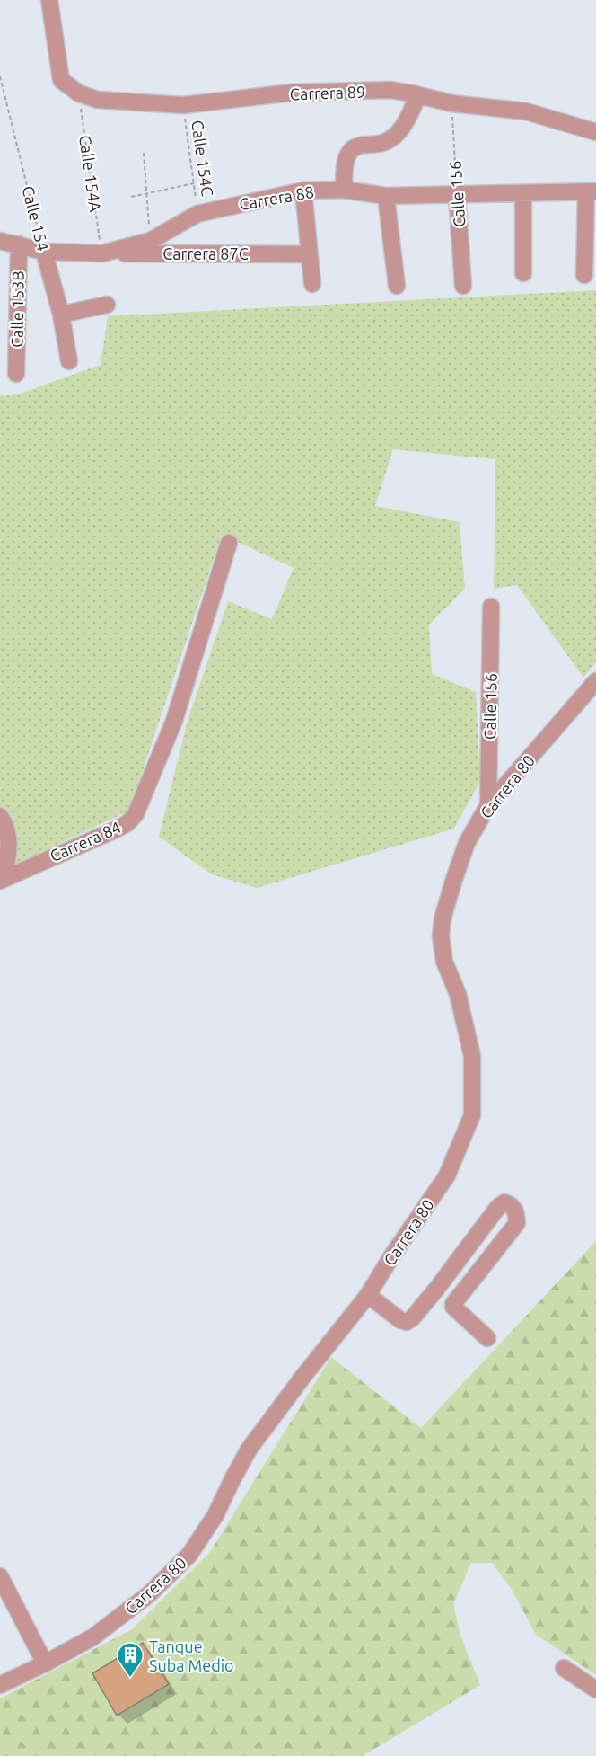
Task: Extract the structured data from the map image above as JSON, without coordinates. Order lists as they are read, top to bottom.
{
  "streets": {
    "street": [
      "Carrera 89",
      "Calle 156",
      "Carrera 88",
      "Calle 154",
      "Carrera 87C",
      "Calle 153B",
      "Carrera 80",
      "Carrera 84"
    ],
    "path": ["Calle 154C", "Calle 154A"]
  },
  "crossings": [
    ["Carrera 89", "Calle 154C"],
    ["Carrera 89", "Calle 154A"],
    ["Carrera 89", "Calle 156"],
    ["Calle 154C", "Carrera 88"],
    ["Calle 154A", "Carrera 88"],
    ["Calle 154A", "Carrera 87C"],
    ["Calle 156", "Carrera 88"],
    ["Calle 156", "Carrera 80"],
    ["Carrera 88", "Calle 154"],
    ["Carrera 88", "Carrera 87C"],
    ["Carrera 88", "Calle 153B"]
  ],
  "places": {
    "building": ["Tanque Suba Medio"]
  }
}
